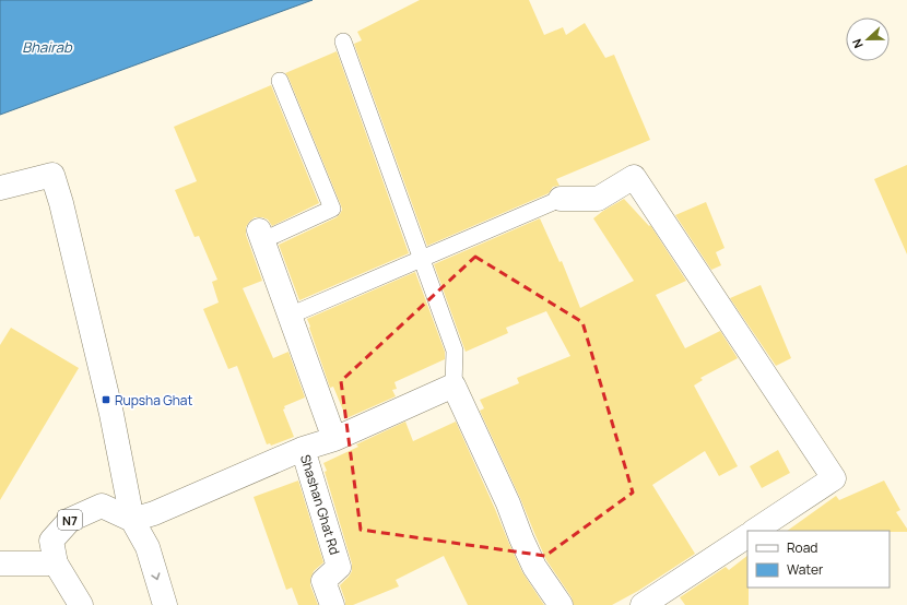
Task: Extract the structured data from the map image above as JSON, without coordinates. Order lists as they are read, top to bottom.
{
  "streets": {
    "main road": ["Shashan Ghat Rd", "N7"]
  },
  "water": ["Bhairab"],
  "places": {
    "transit": ["Rupsha Ghat"]
  },
  "legend": ["Road", "Water"],
  "north": "left"
}
